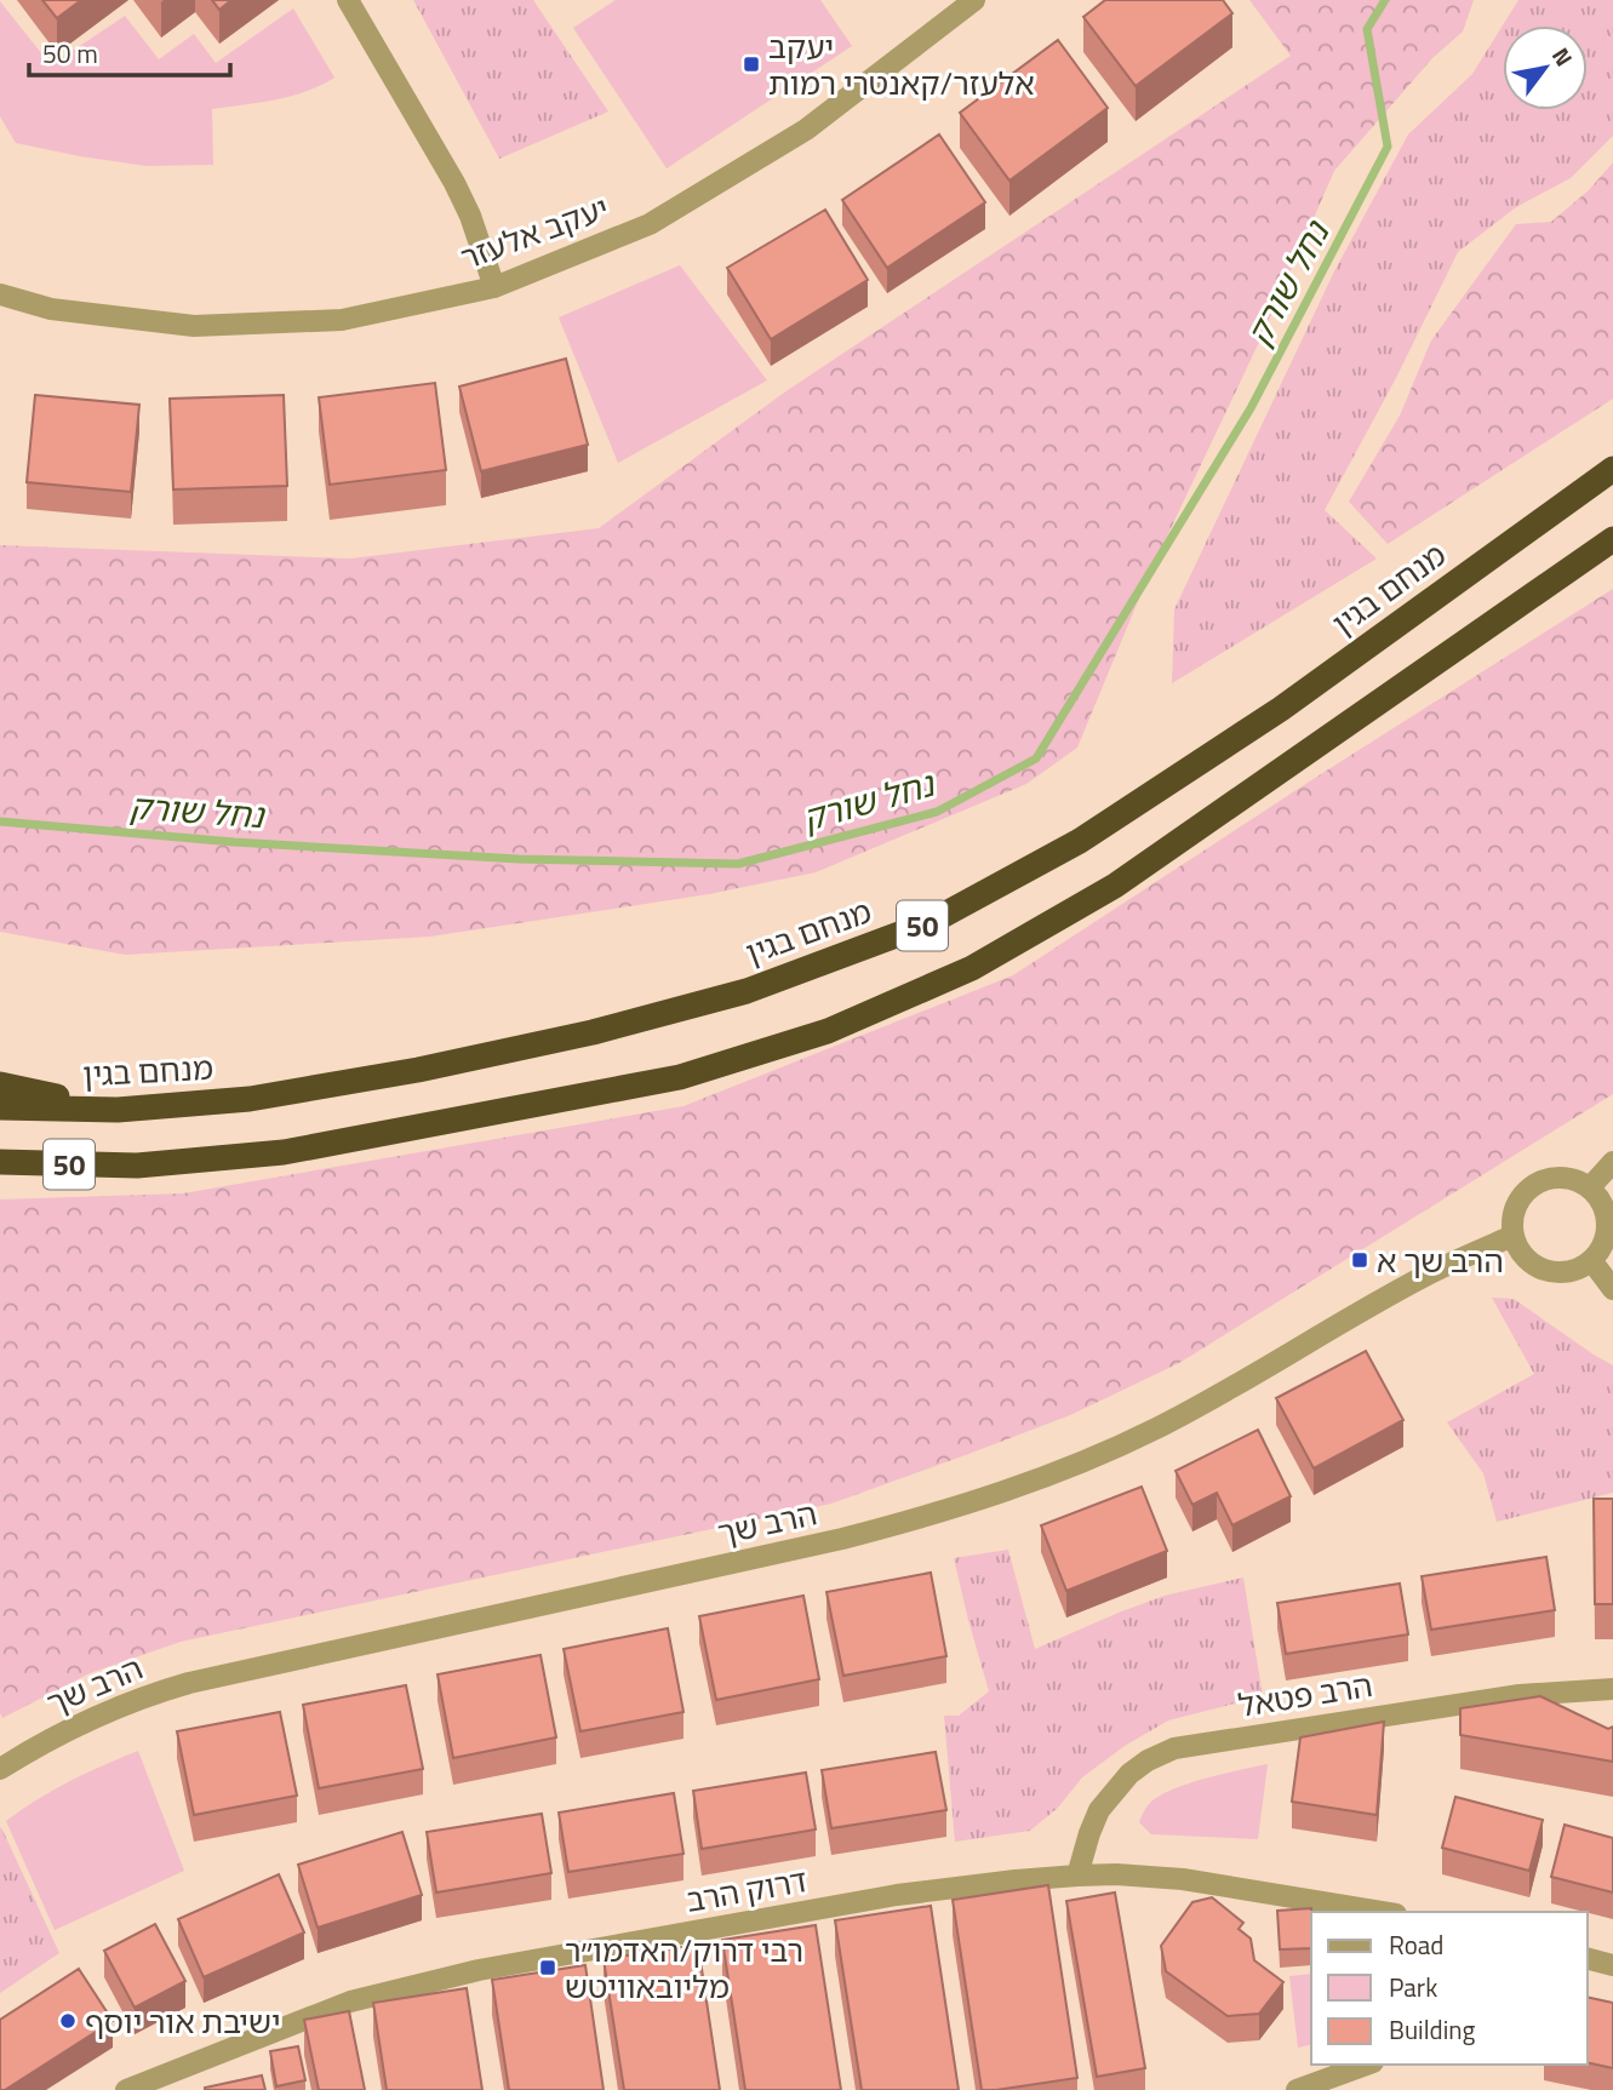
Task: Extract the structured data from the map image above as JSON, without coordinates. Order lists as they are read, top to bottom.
{
  "streets": {
    "highway": ["מנחם בגין", "50"],
    "street": [
      "יעקב אלעזר",
      "הרב שך",
      "הרב פטאל",
      "דרוק הרב"
    ]
  },
  "crossings": [
    ["הרב פטאל", "דרוק הרב"]
  ],
  "water": ["נחל שורק"],
  "places": {
    "transit": ["יעקב אלעזר/קאנטרי רמות", "הרב שך א", "רבי דרוק/האדמו״ר מליובאוויטש"],
    "other": ["ישיבת אור יוסף"]
  },
  "legend": ["Road", "Park", "Building"],
  "scale_bar": "50 m",
  "north": "top right"
}
